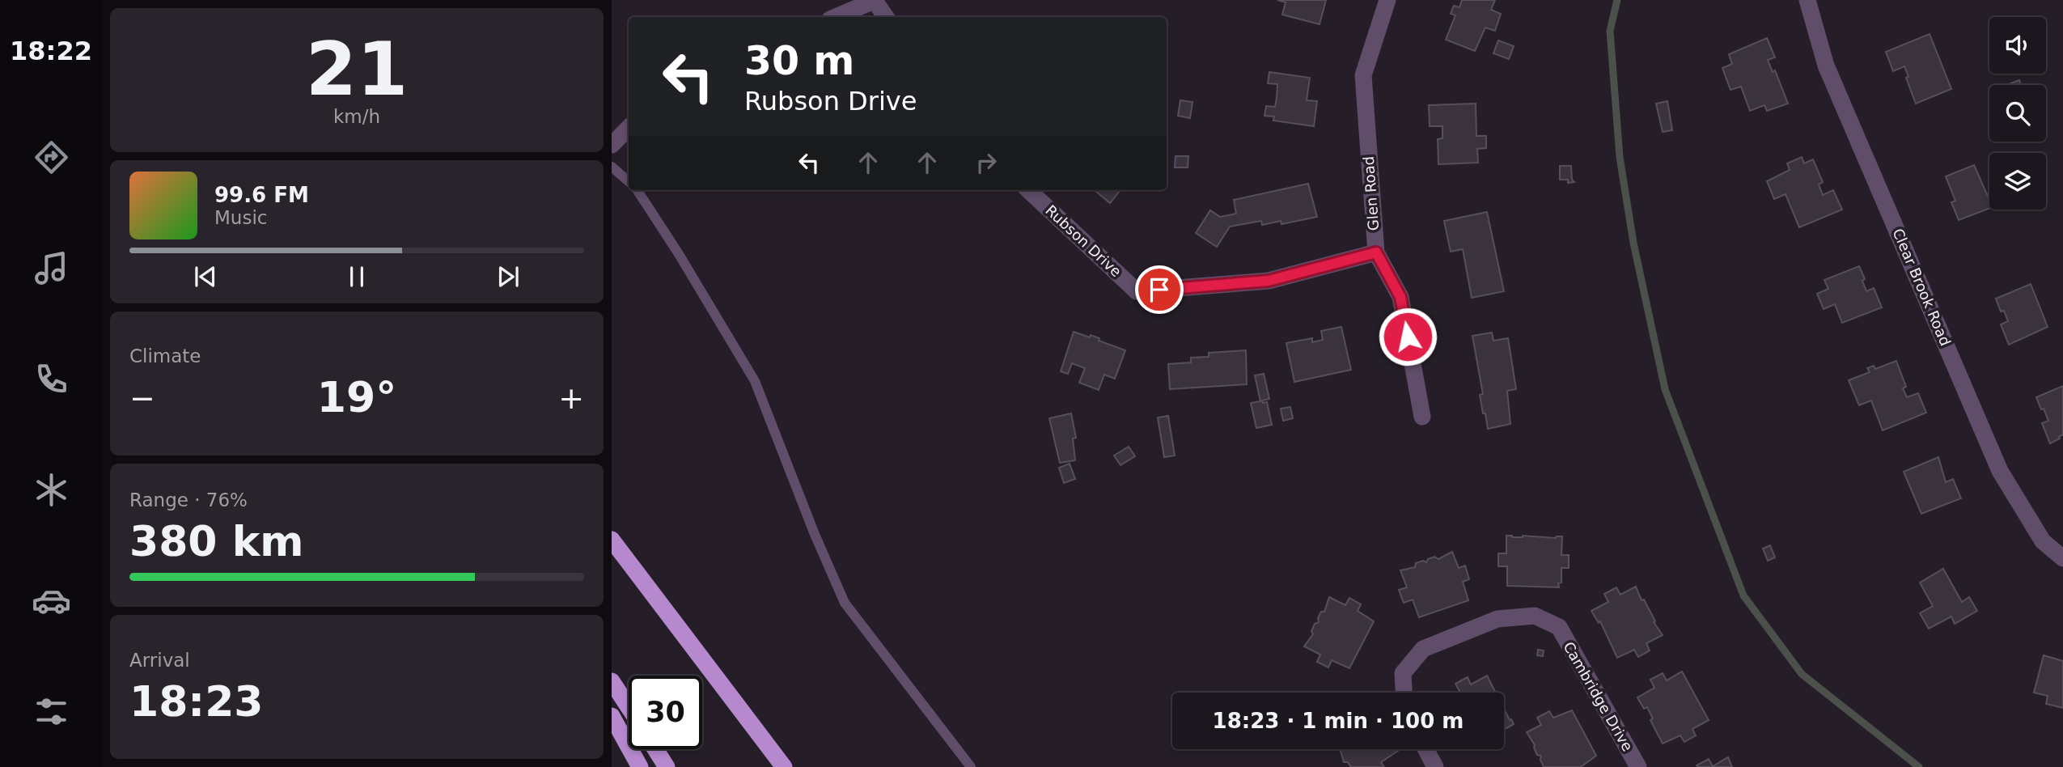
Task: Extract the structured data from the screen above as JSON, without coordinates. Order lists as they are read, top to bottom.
{
  "streets": {
    "street": [
      "Glen Road",
      "Rubson Drive",
      "Clear Brook Road",
      "Cambridge Drive"
    ]
  },
  "crossings": [
    ["Glen Road", "Rubson Drive"]
  ],
  "page": {
    "tabs": "18:22",
    "tile": [
      ["21", "km/h"],
      "Climate",
      ["Range · 76%", "380 km"],
      ["Arrival", "18:23"]
    ],
    "turn": ["30 m", "Rubson Drive"],
    "song": ["99.6 FM", "Music"],
    "heat": ["−", "19°", "+"],
    "limit": "30",
    "trip": "18:23 · 1 min · 100 m"
  }
}
